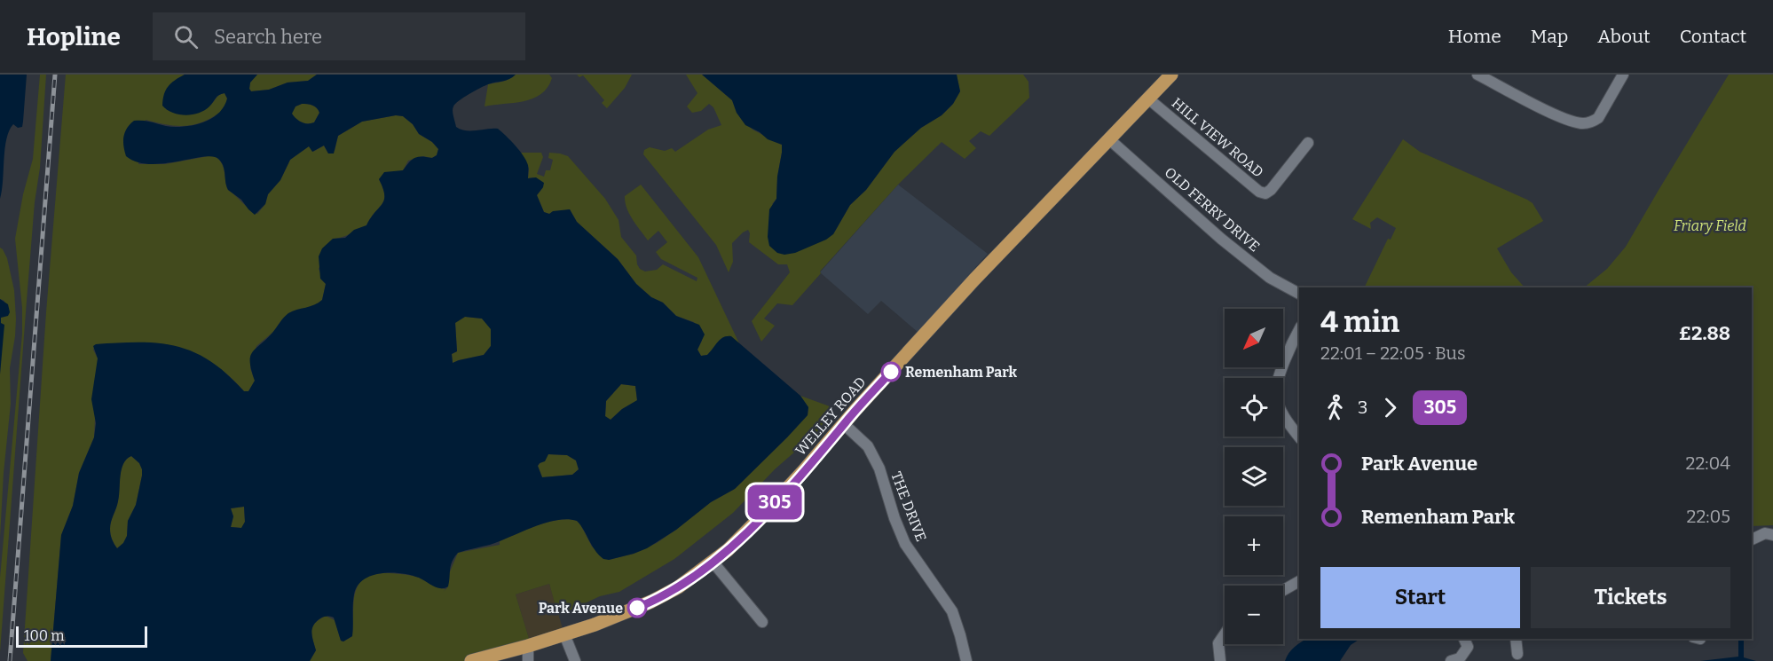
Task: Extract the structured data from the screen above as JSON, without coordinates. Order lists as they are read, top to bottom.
{
  "streets": {
    "main road": ["WELLEY ROAD"],
    "street": ["HILL VIEW ROAD", "OLD FERRY DRIVE", "THE DRIVE"]
  },
  "crossings": [
    ["HILL VIEW ROAD", "WELLEY ROAD"],
    ["OLD FERRY DRIVE", "WELLEY ROAD"],
    ["WELLEY ROAD", "THE DRIVE"]
  ],
  "parks": ["Friary Field"],
  "places": ["Remenham Park", "Park Avenue"],
  "lines": ["bus line 305"],
  "scale_bar": "100 m",
  "north": "bottom left",
  "page": {
    "header": "Hopline",
    "search": "Search here",
    "nav": [
      "Home",
      "Map",
      "About",
      "Contact"
    ],
    "on_map": "305",
    "heading": ["4 min", "22:01 – 22:05 · Bus", "£2.88"],
    "map_buttons": ["+", "−"],
    "legs": ["3", "305"],
    "list": [
      {
        "name": "Park Avenue",
        "value": "22:04"
      },
      {
        "name": "Remenham Park",
        "value": "22:05"
      }
    ],
    "buttons": ["Start", "Tickets"],
    "scale": "100 m"
  }
}
